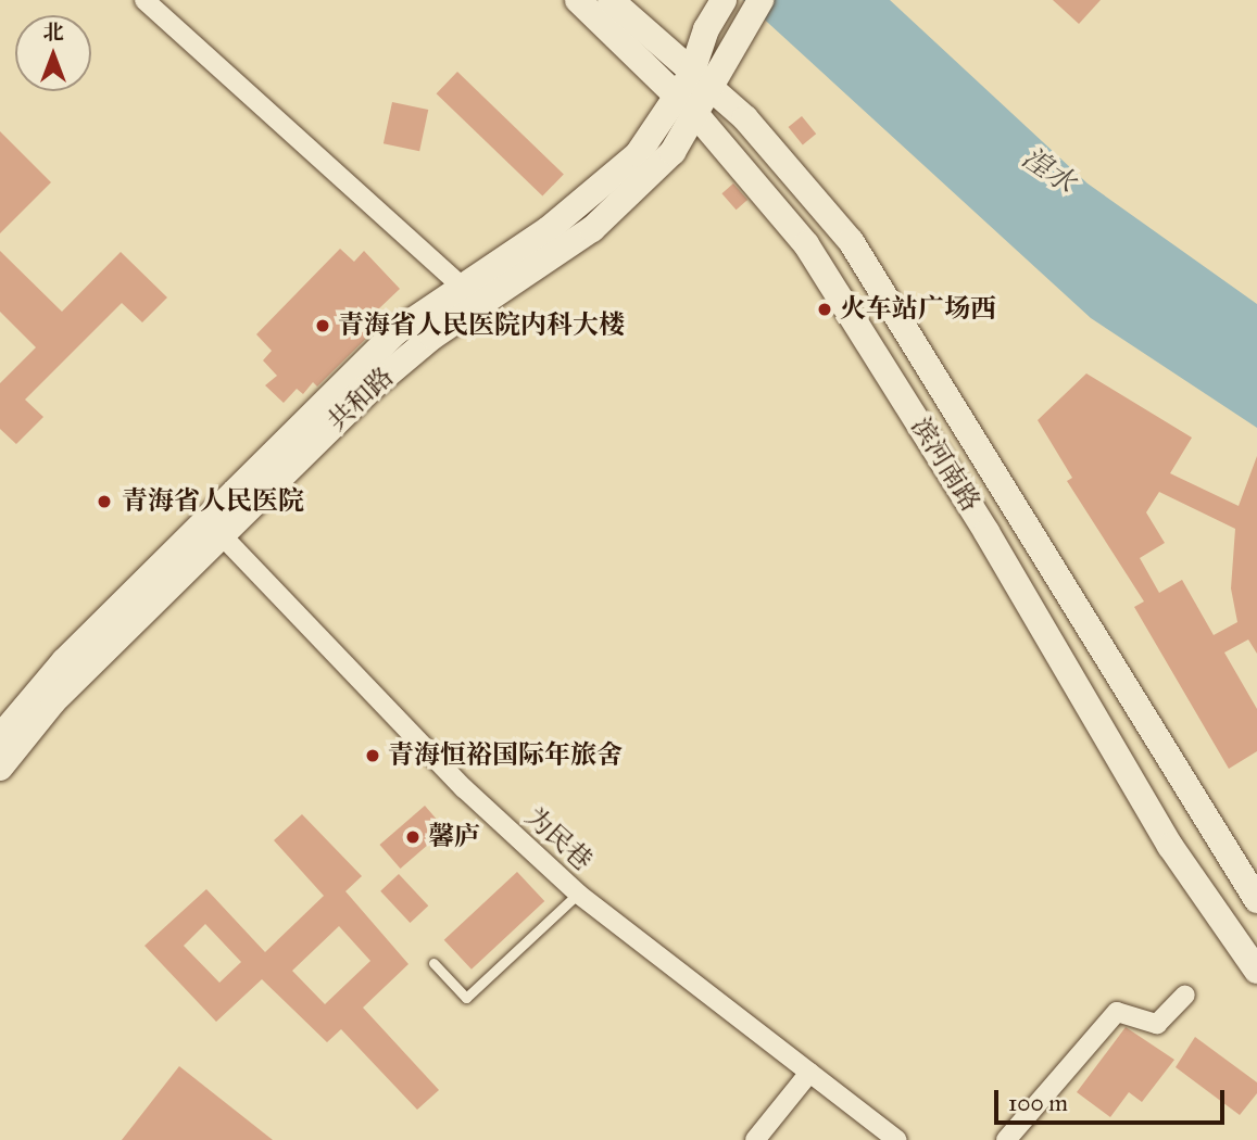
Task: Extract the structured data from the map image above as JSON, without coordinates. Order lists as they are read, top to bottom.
{
  "streets": {
    "main road": ["共和路", "滨河南路"],
    "street": ["为民巷"]
  },
  "crossings": [
    ["共和路", "滨河南路"],
    ["共和路", "为民巷"]
  ],
  "water": ["湟水"],
  "places": [
    "火车站广场西",
    "青海省人民医院内科大楼",
    "青海省人民医院",
    "青海恒裕国际年旅舍",
    "馨庐"
  ],
  "scale_bar": "100 m",
  "north": "top"
}
